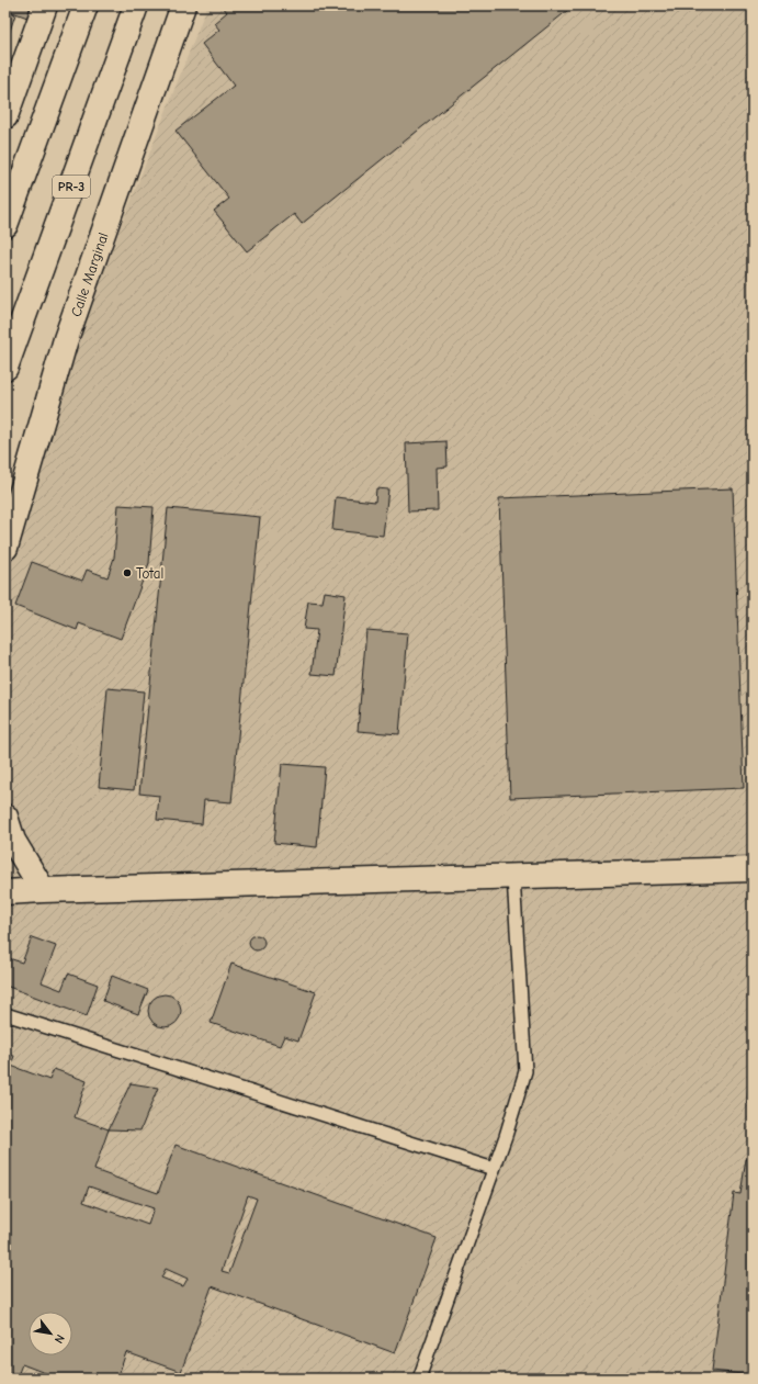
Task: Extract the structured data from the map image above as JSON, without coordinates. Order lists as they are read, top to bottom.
{
  "streets": {
    "street": ["PR-3", "Calle Marginal"]
  },
  "places": ["Total"],
  "north": "bottom right"
}
